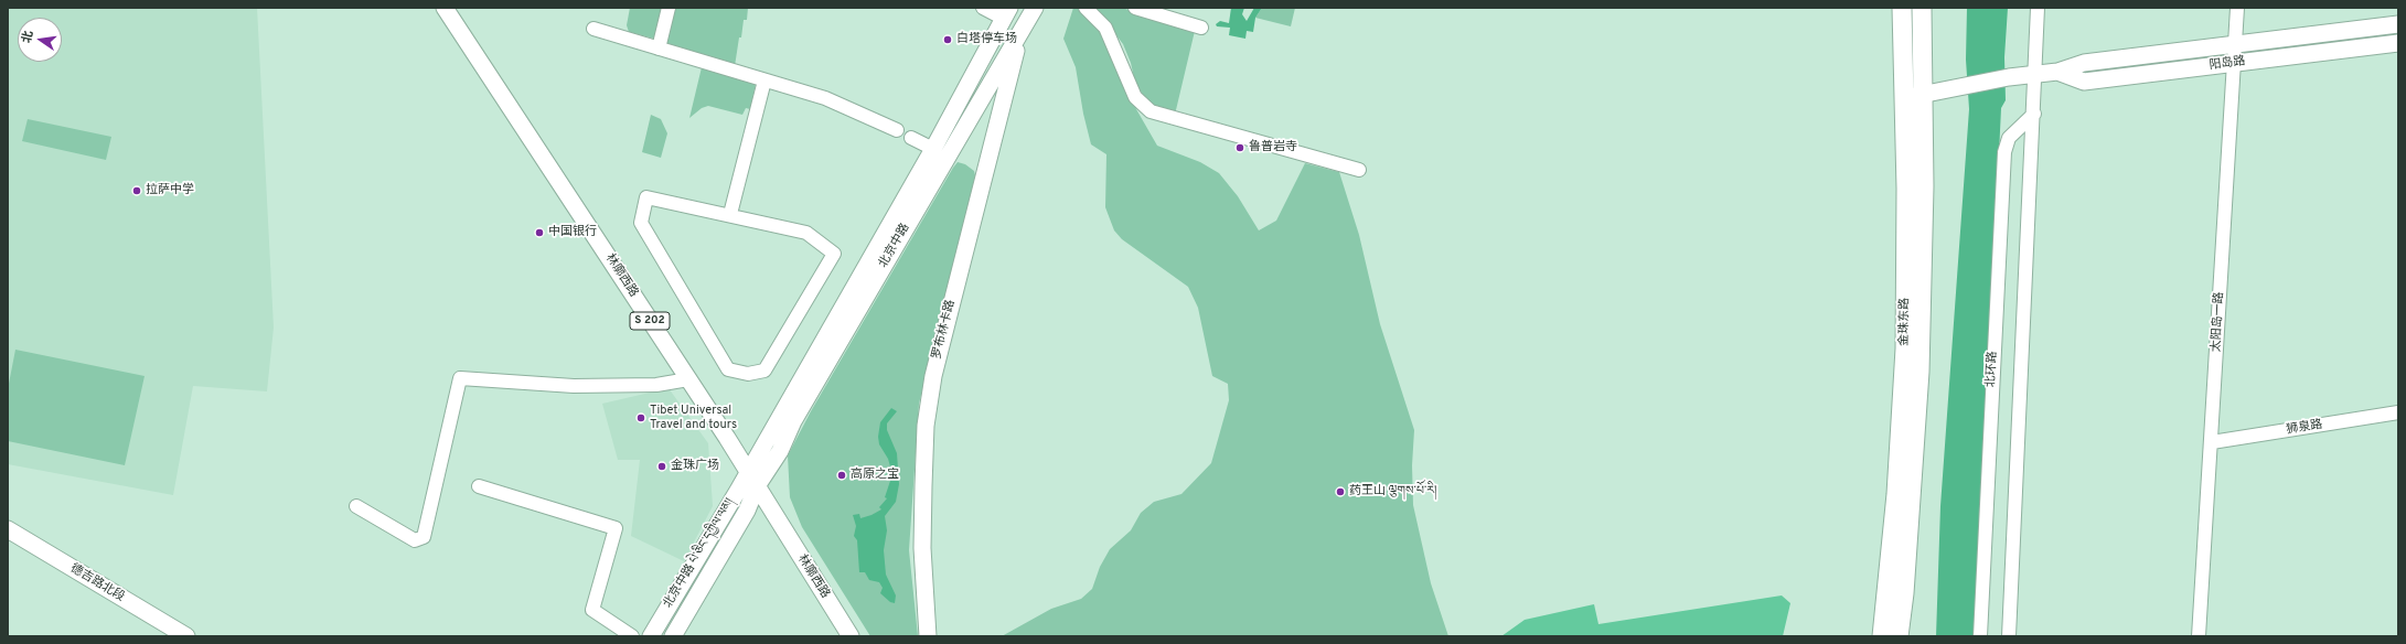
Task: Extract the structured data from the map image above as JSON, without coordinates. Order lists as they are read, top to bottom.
{
  "streets": {
    "highway": ["金珠东路"],
    "main road": [
      "阳岛路",
      "北京中路",
      "林廓西路",
      "S 202",
      "罗布林卡路",
      "北京中路 པེ་ཅིང་དཀྱིལ་ལམ།",
      "德吉路北段"
    ],
    "street": ["太阳岛一路", "北环路", "狮泉路"]
  },
  "crossings": [
    ["阳岛路", "金珠东路"],
    ["阳岛路", "太阳岛一路"],
    ["北京中路", "林廓西路"],
    ["北京中路", "罗布林卡路"],
    ["北京中路", "北京中路 པེ་ཅིང་དཀྱིལ་ལམ།"],
    ["林廓西路", "北京中路 པེ་ཅིང་དཀྱིལ་ལམ།"],
    ["太阳岛一路", "狮泉路"]
  ],
  "places": [
    "白塔停车场",
    "鲁普岩寺",
    "拉萨中学",
    "中国银行",
    "Tibet Universal Travel and tours",
    "金珠广场",
    "高原之宝",
    "药王山 ལྕགས་པོ་རི།"
  ],
  "north": "left"
}
